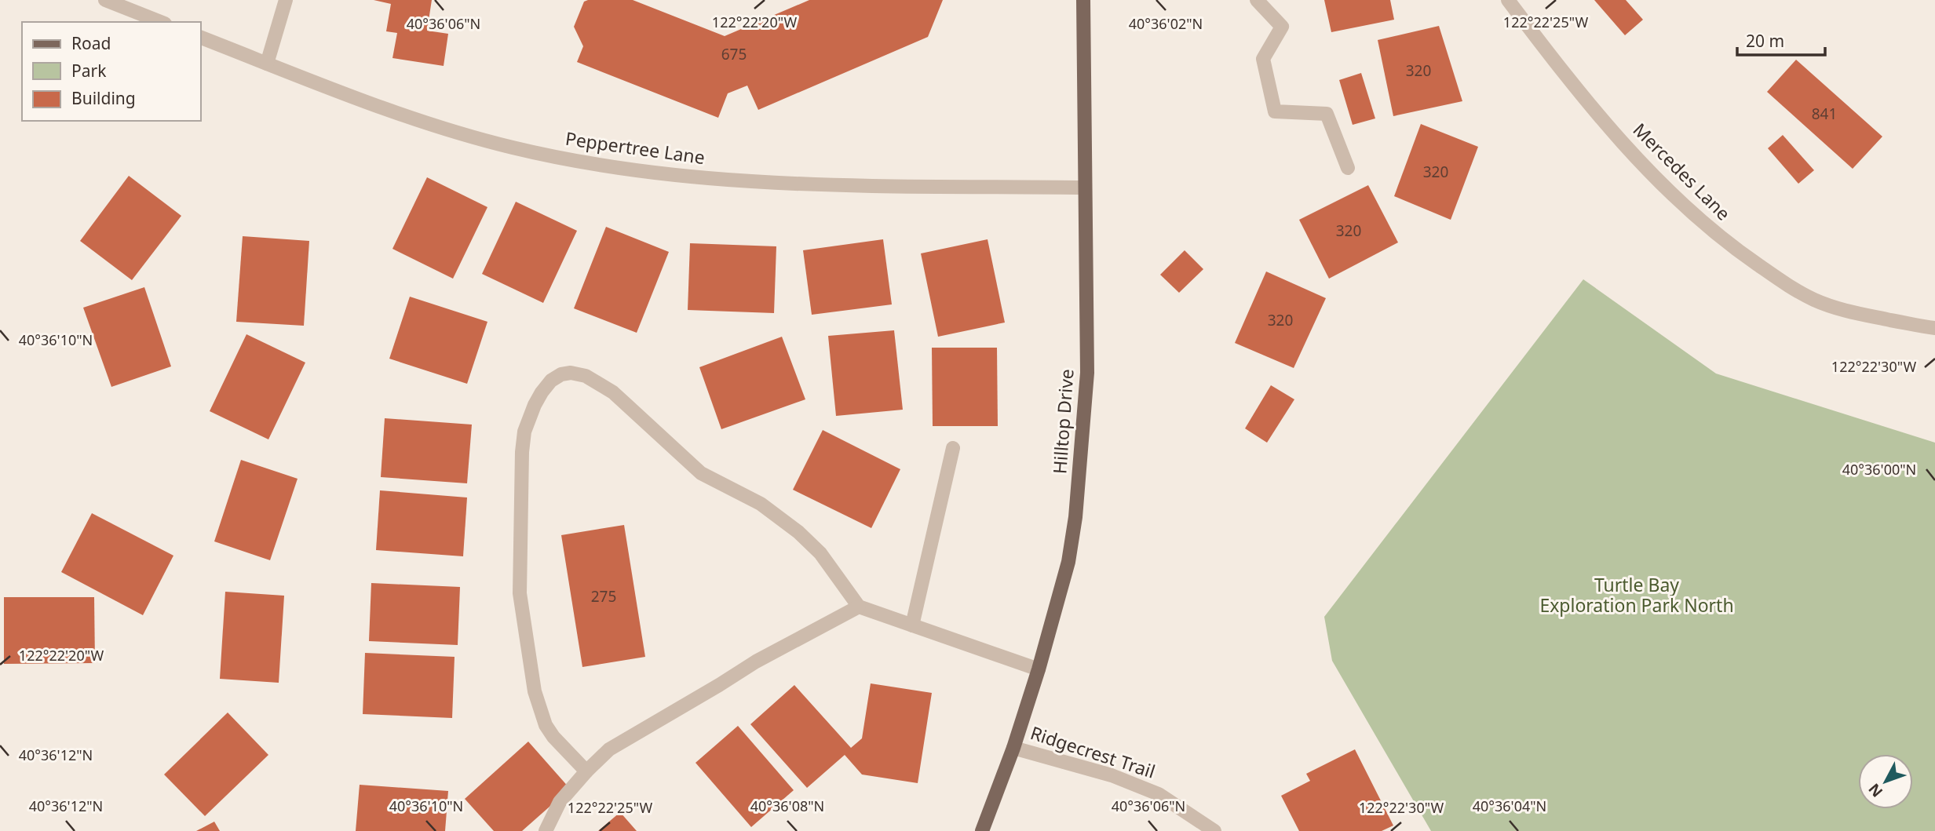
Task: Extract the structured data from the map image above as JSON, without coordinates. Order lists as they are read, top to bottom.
{
  "streets": {
    "main road": ["Hilltop Drive"],
    "street": ["Peppertree Lane", "Mercedes Lane", "Ridgecrest Trail"]
  },
  "crossings": [
    ["Peppertree Lane", "Hilltop Drive"],
    ["Hilltop Drive", "Ridgecrest Trail"]
  ],
  "parks": ["Turtle Bay Exploration Park North"],
  "house_numbers": [
    "675",
    "320",
    "841",
    "320",
    "320",
    "320",
    "275"
  ],
  "legend": ["Road", "Park", "Building"],
  "scale_bar": "20 m",
  "north": "bottom left",
  "coordinates": [
    "122°22'20\"W",
    "122°22'25\"W",
    "40°36'06\"N",
    "40°36'02\"N",
    "40°36'10\"N",
    "122°22'30\"W",
    "40°36'00\"N",
    "40°36'12\"N",
    "40°36'08\"N",
    "40°36'04\"N"
  ]
}
